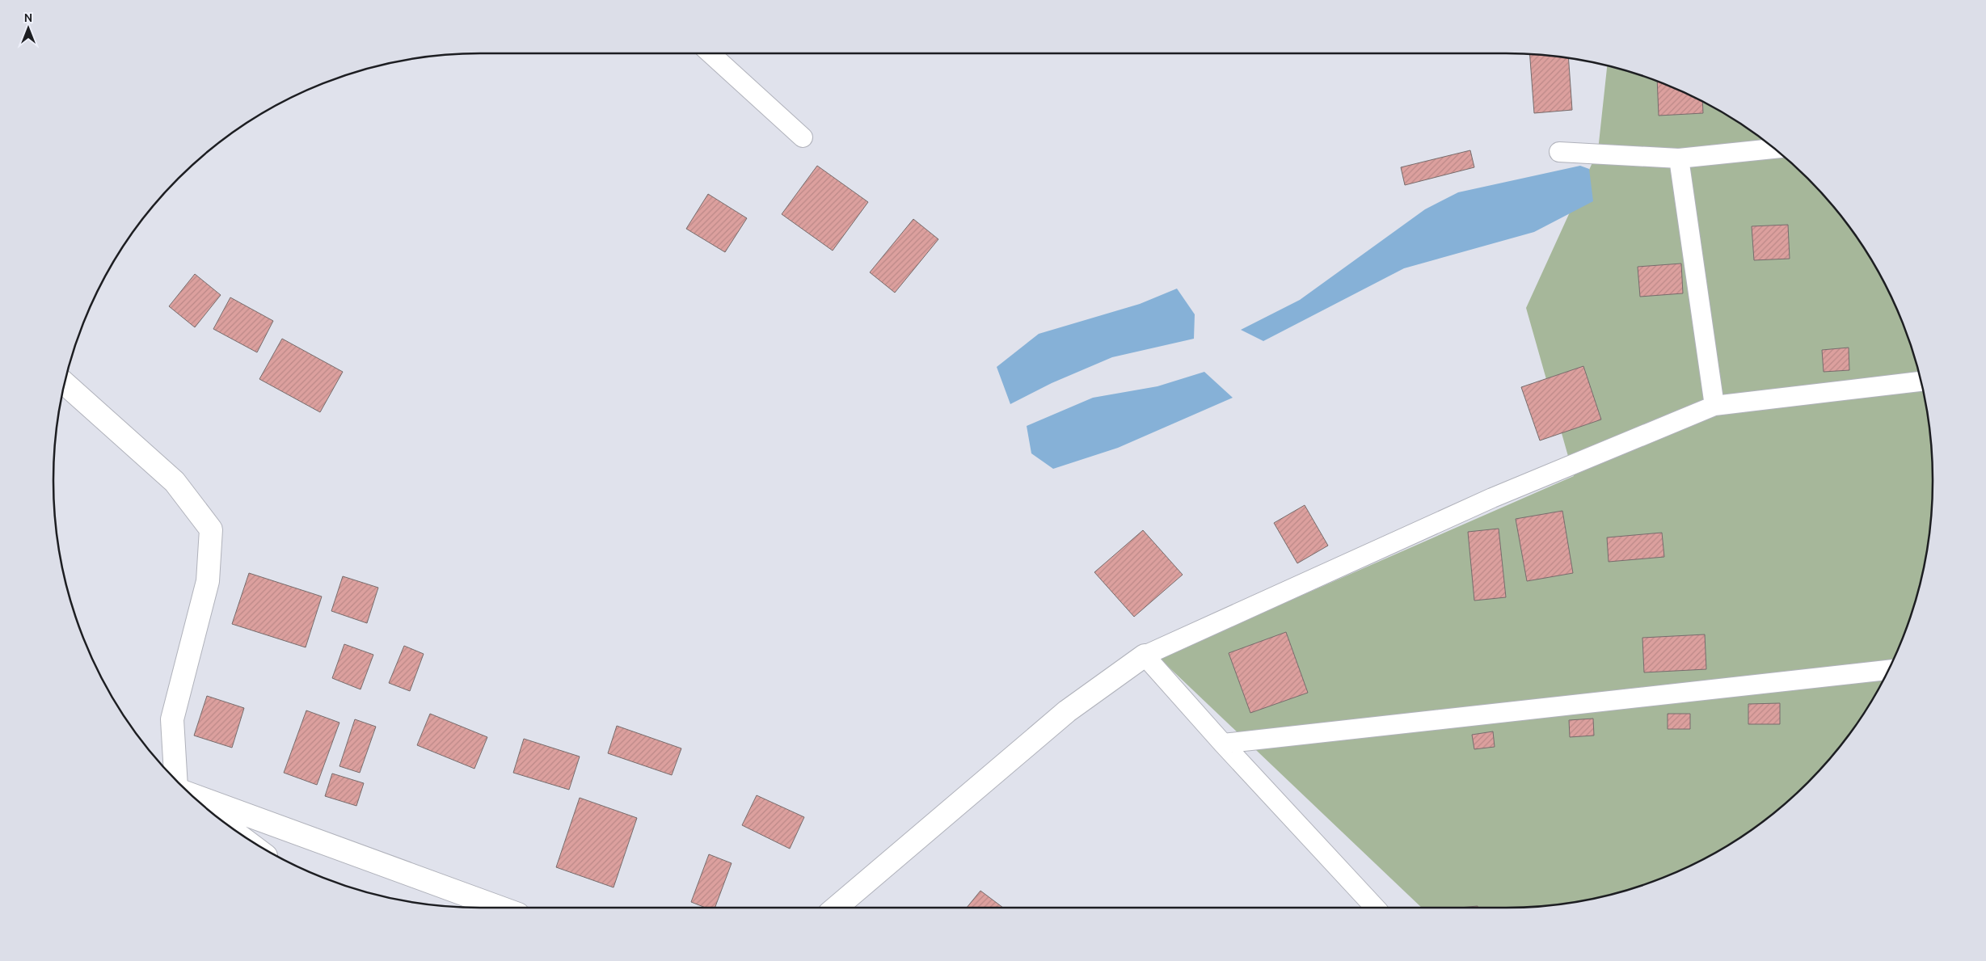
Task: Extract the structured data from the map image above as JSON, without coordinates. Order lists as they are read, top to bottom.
{
  "north": "top"
}
